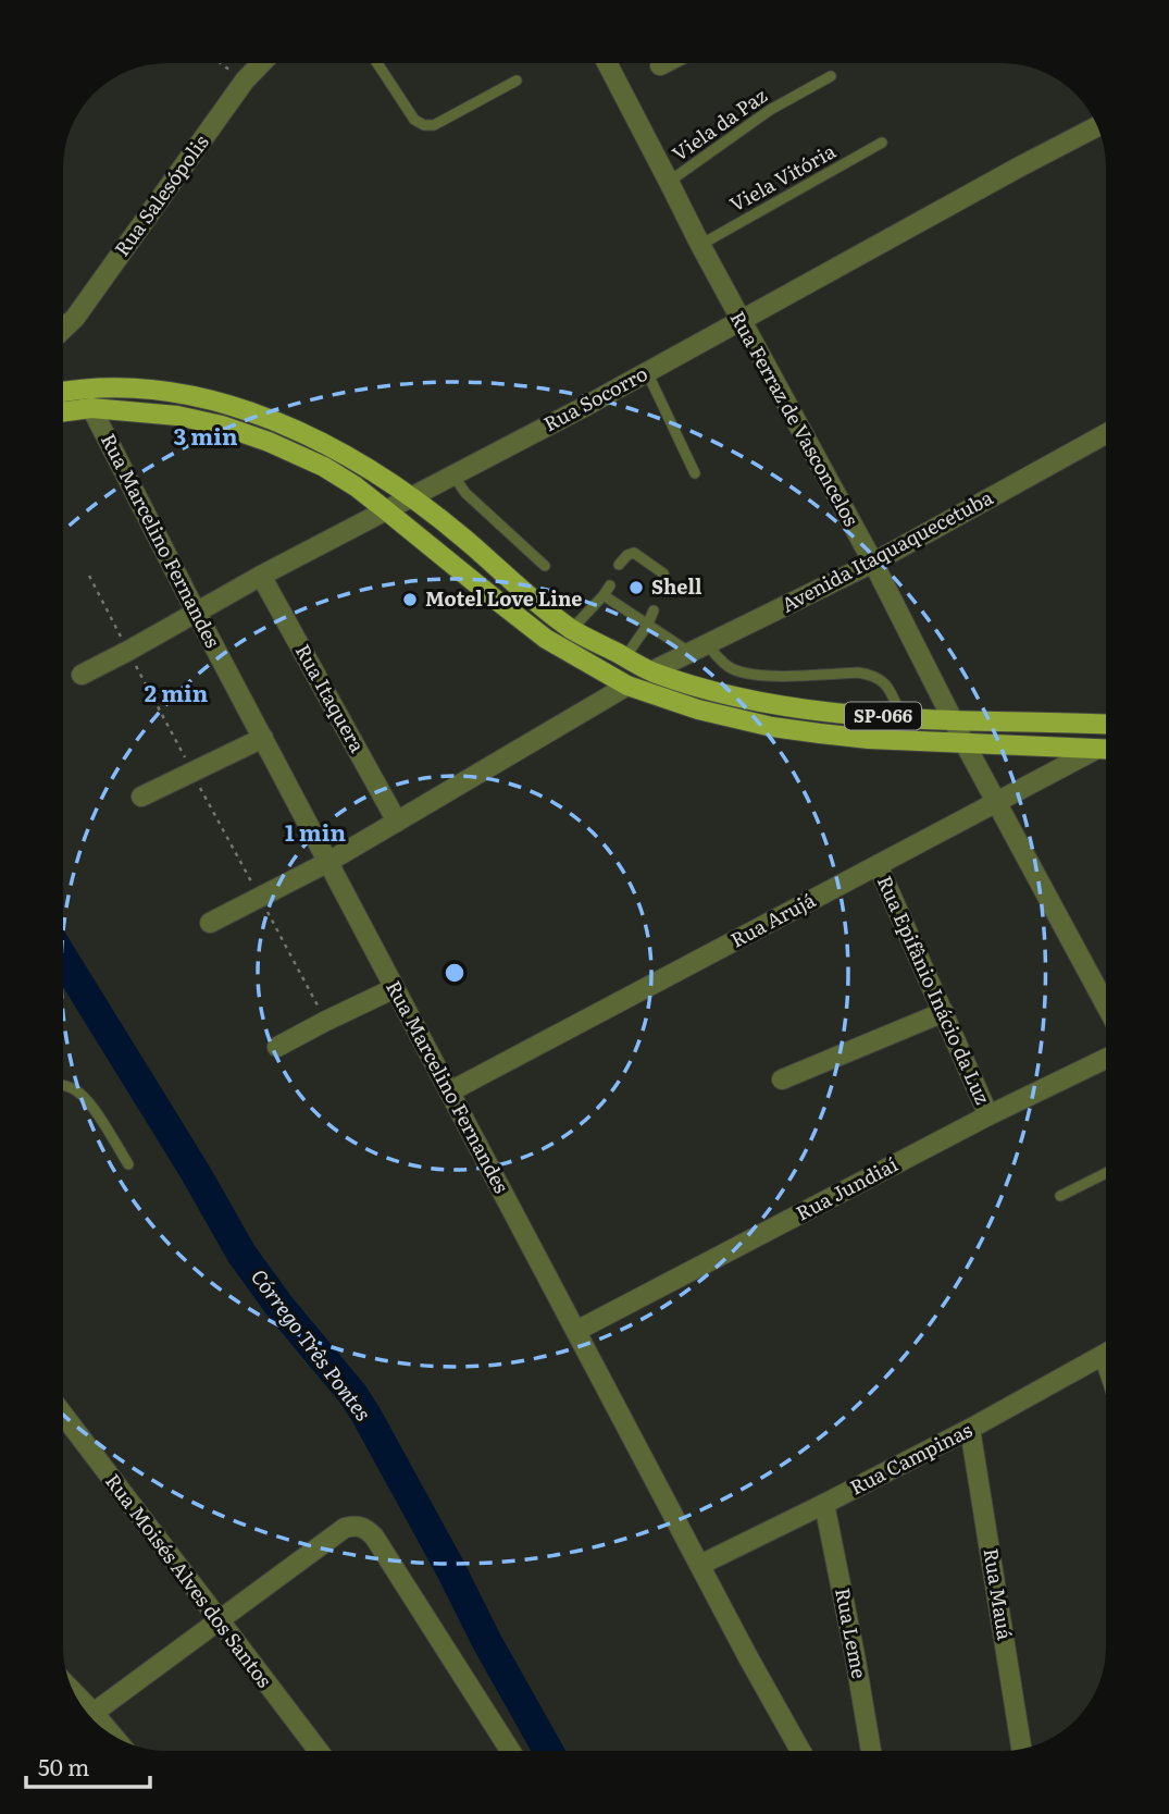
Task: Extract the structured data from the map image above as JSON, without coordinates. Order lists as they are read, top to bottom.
{
  "streets": {
    "main road": ["SP-066"],
    "street": [
      "Rua Salesópolis",
      "Rua Socorro",
      "Rua Ferraz de Vasconcelos",
      "Rua Marcelino Fernandes",
      "Avenida Itaquaquecetuba",
      "Rua Itaquera",
      "Rua Arujá",
      "Rua Epifânio Inácio da Luz",
      "Rua Jundiaí",
      "Rua Campinas",
      "Rua Moisés Alves dos Santos",
      "Rua Mauá",
      "Rua Leme"
    ],
    "lane": ["Viela da Paz", "Viela Vitória"]
  },
  "crossings": [
    ["Viela da Paz", "Rua Ferraz de Vasconcelos"],
    ["Viela Vitória", "Rua Ferraz de Vasconcelos"],
    ["Rua Socorro", "Rua Ferraz de Vasconcelos"],
    ["Rua Socorro", "Rua Marcelino Fernandes"],
    ["Rua Socorro", "Rua Itaquera"],
    ["Rua Socorro", "SP-066"],
    ["Rua Ferraz de Vasconcelos", "Avenida Itaquaquecetuba"],
    ["Rua Ferraz de Vasconcelos", "SP-066"],
    ["Rua Ferraz de Vasconcelos", "Rua Arujá"],
    ["Rua Marcelino Fernandes", "SP-066"],
    ["Rua Marcelino Fernandes", "Rua Arujá"],
    ["Rua Marcelino Fernandes", "Rua Jundiaí"],
    ["Rua Marcelino Fernandes", "Rua Campinas"],
    ["Avenida Itaquaquecetuba", "SP-066"],
    ["SP-066", "Rua Arujá"],
    ["Rua Arujá", "Rua Epifânio Inácio da Luz"],
    ["Rua Epifânio Inácio da Luz", "Rua Jundiaí"],
    ["Rua Campinas", "Rua Mauá"],
    ["Rua Campinas", "Rua Leme"]
  ],
  "water": ["Córrego Três Pontes"],
  "places": ["Shell", "Motel Love Line"],
  "scale_bar": "50 m",
  "rings": ["3 min", "2 min", "1 min"]
}
